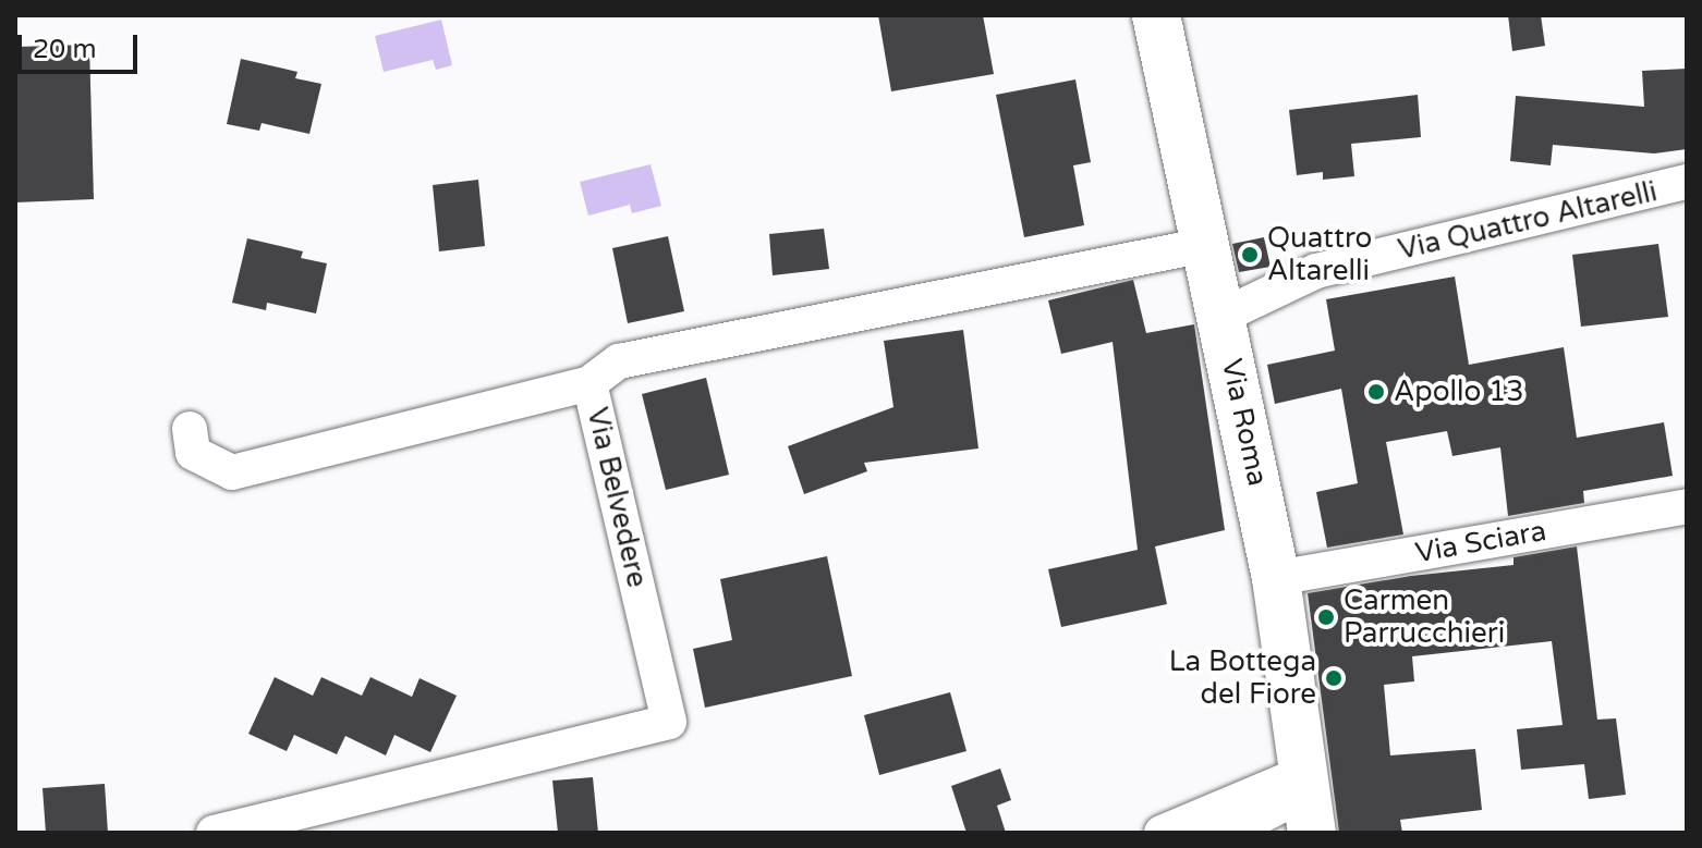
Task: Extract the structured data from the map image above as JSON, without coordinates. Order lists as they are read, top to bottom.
{
  "streets": {
    "main road": ["Via Roma"],
    "street": ["Via Quattro Altarelli", "Via Belvedere", "Via Sciara"]
  },
  "crossings": [
    ["Via Quattro Altarelli", "Via Roma"],
    ["Via Roma", "Via Belvedere"],
    ["Via Roma", "Via Sciara"]
  ],
  "places": [
    "Quattro Altarelli",
    "Apollo 13",
    "Carmen Parrucchieri",
    "La Bottega del Fiore"
  ],
  "scale_bar": "20 m"
}
